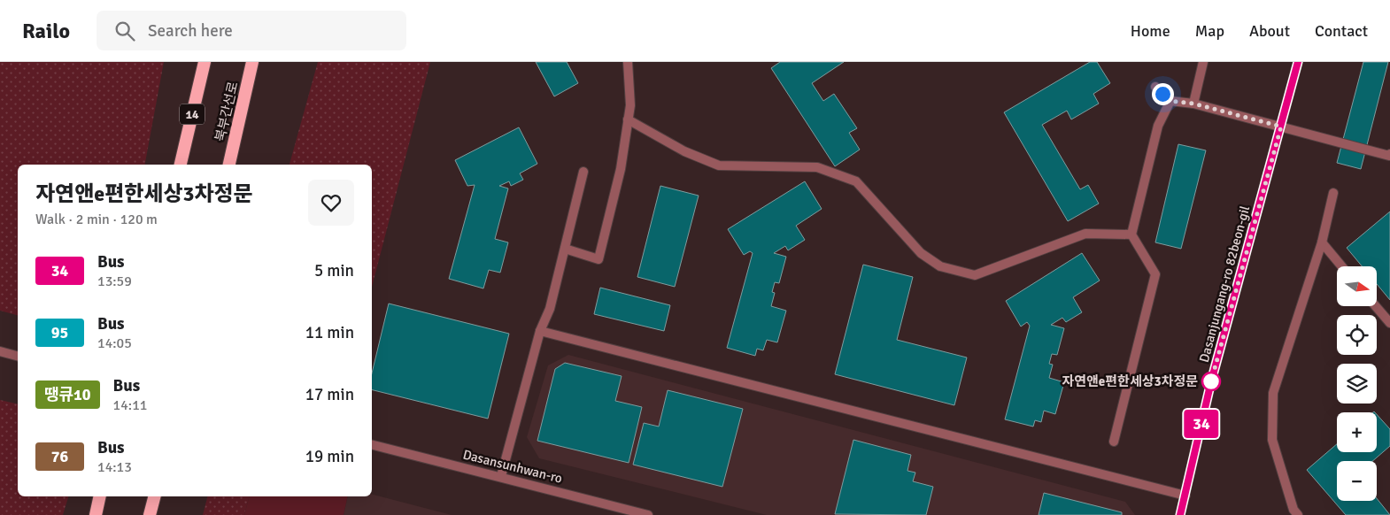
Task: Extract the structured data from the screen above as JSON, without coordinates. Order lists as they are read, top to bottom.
{
  "streets": {
    "highway": ["북부간선로", "14"],
    "street": ["Dasanjungang-ro 82beon-gil", "Dasansunhwan-ro"]
  },
  "places": ["자연앤e편한세상3차정문"],
  "lines": ["bus line 34"],
  "north": "right",
  "page": {
    "header": "Railo",
    "search": "Search here",
    "nav": [
      "Home",
      "Map",
      "About",
      "Contact"
    ],
    "on_map": "34",
    "heading": ["자연앤e편한세상3차정문", "Walk · 2 min · 120 m"],
    "list": [
      {
        "mark": "34",
        "name": "Bus",
        "note": "13:59",
        "value": "5 min"
      },
      {
        "mark": "95",
        "name": "Bus",
        "note": "14:05",
        "value": "11 min"
      },
      {
        "mark": "땡큐10",
        "name": "Bus",
        "note": "14:11",
        "value": "17 min"
      },
      {
        "mark": "76",
        "name": "Bus",
        "note": "14:13",
        "value": "19 min"
      }
    ],
    "map_buttons": ["+", "−"]
  }
}
